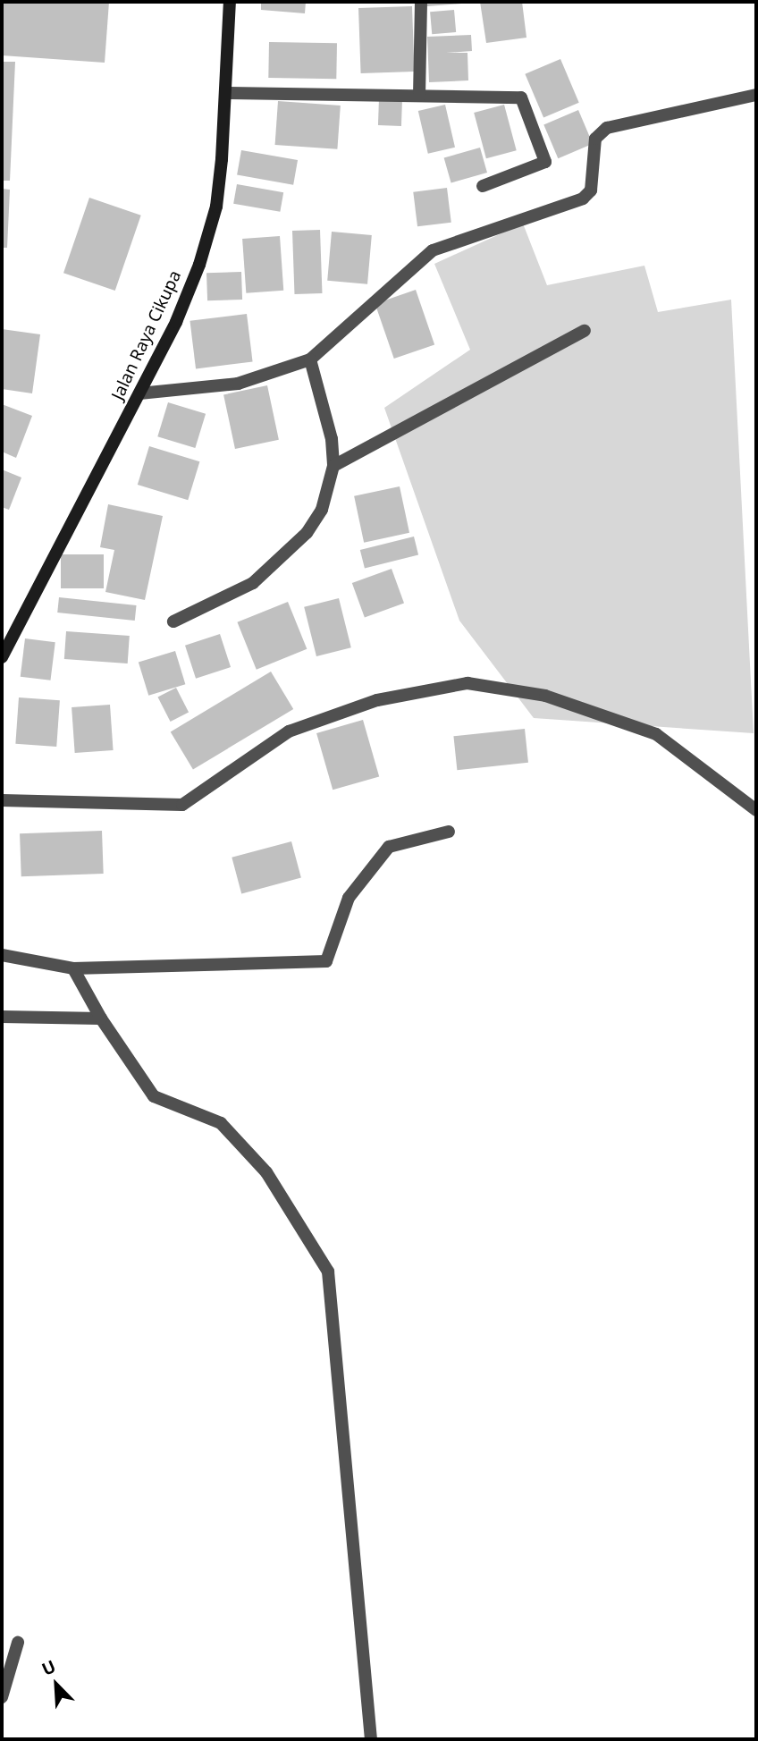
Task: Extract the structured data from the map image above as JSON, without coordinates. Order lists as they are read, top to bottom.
{
  "streets": {
    "main road": ["Jalan Raya Cikupa"]
  },
  "north": "top left"
}
